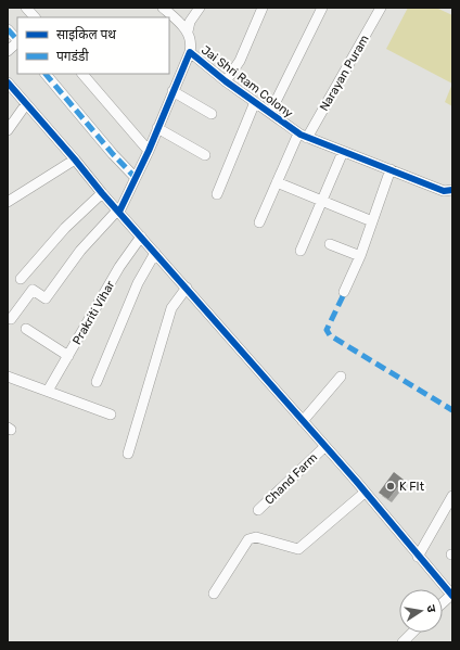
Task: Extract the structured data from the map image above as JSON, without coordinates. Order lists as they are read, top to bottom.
{
  "streets": {
    "street": [
      "Narayan Puram",
      "Jai Shri Ram Colony",
      "Prakriti Vihar",
      "Chand Farm"
    ]
  },
  "crossings": [
    ["Narayan Puram", "Jai Shri Ram Colony"]
  ],
  "places": ["K FIt"],
  "legend": ["साइकिल पथ", "पगडंडी"],
  "north": "right"
}
